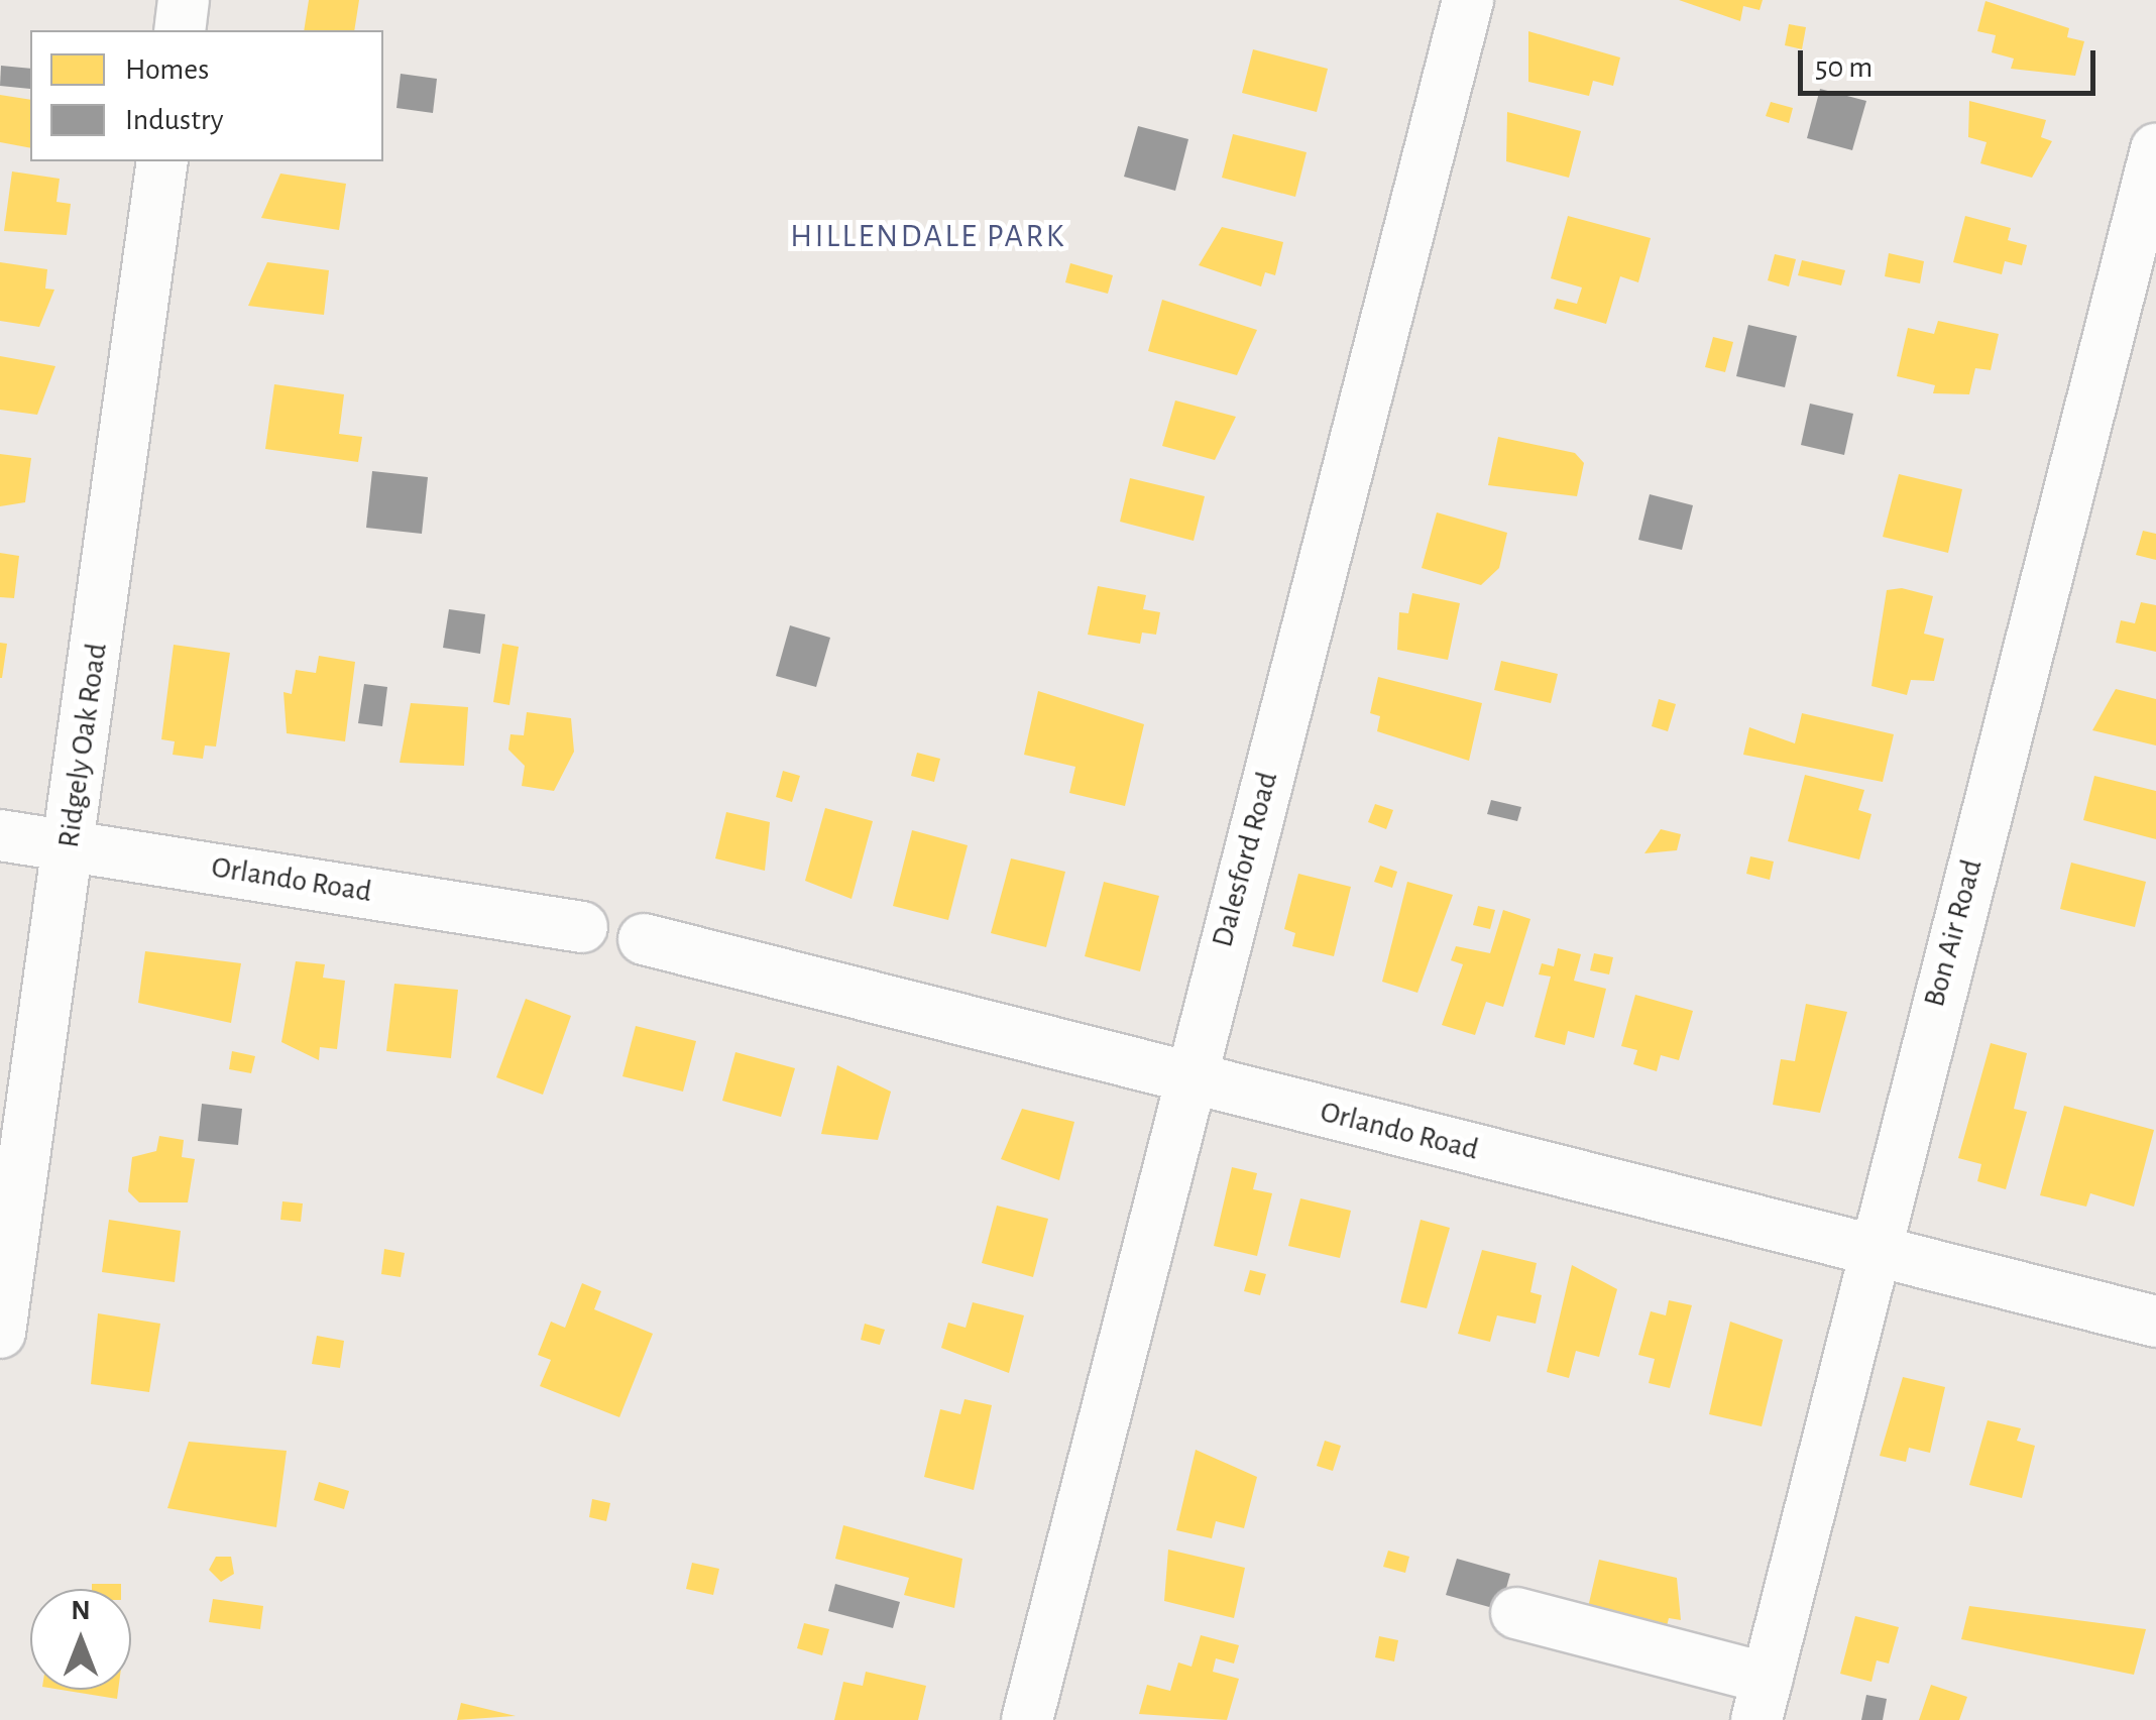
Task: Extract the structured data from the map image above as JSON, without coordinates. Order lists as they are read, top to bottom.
{
  "streets": {
    "street": [
      "Ridgely Oak Road",
      "Dalesford Road",
      "Orlando Road",
      "Bon Air Road"
    ]
  },
  "crossings": [
    ["Ridgely Oak Road", "Orlando Road"],
    ["Dalesford Road", "Orlando Road"],
    ["Orlando Road", "Bon Air Road"]
  ],
  "districts": ["HILLENDALE PARK"],
  "legend": ["Homes", "Industry"],
  "scale_bar": "50 m",
  "north": "top"
}
